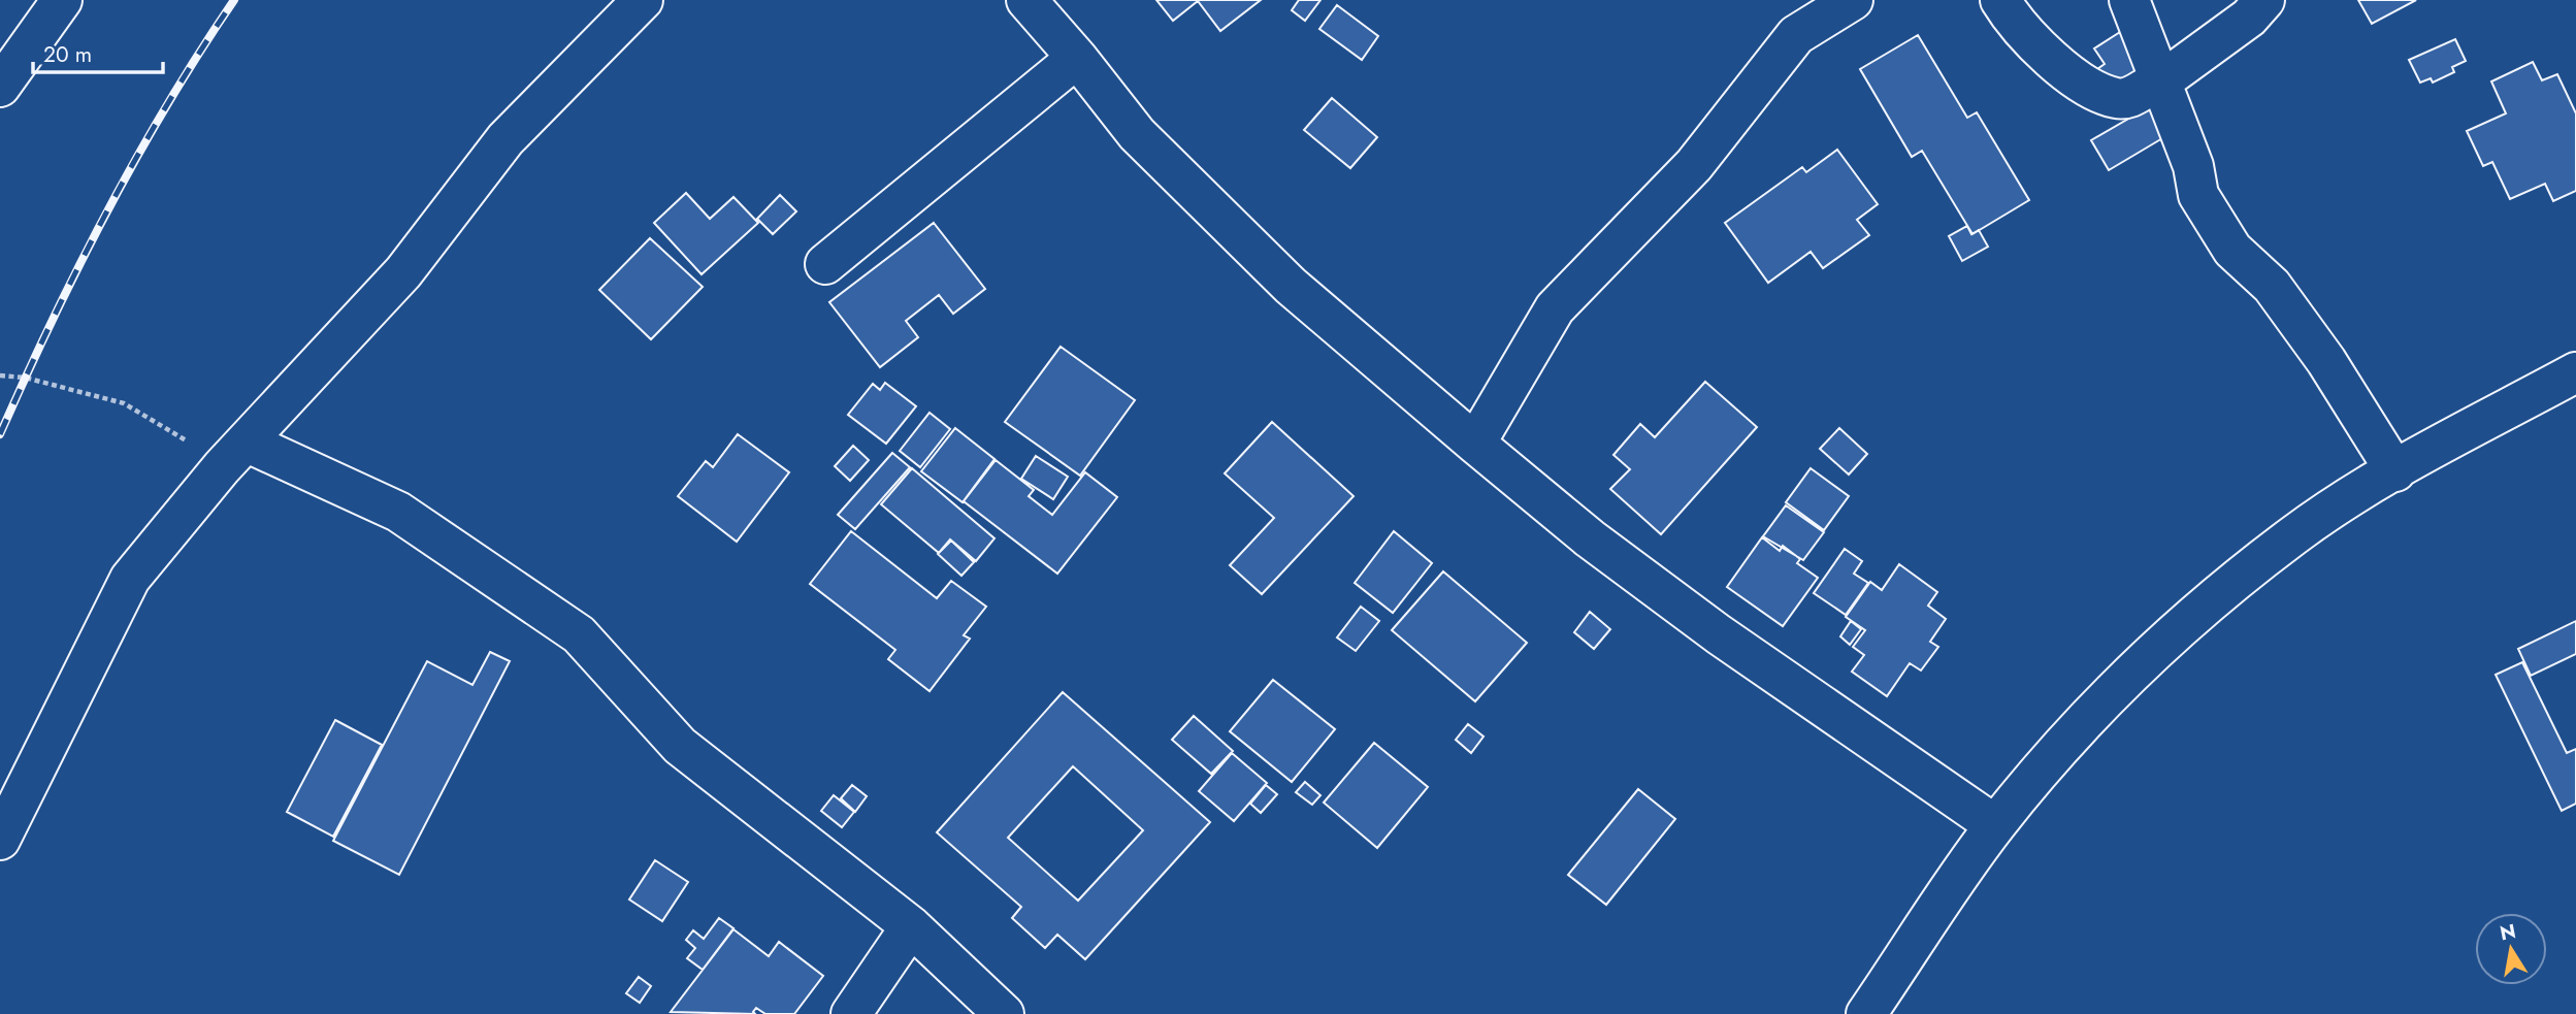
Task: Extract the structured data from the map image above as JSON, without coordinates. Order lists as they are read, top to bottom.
{
  "scale_bar": "20 m",
  "north": "top"
}
